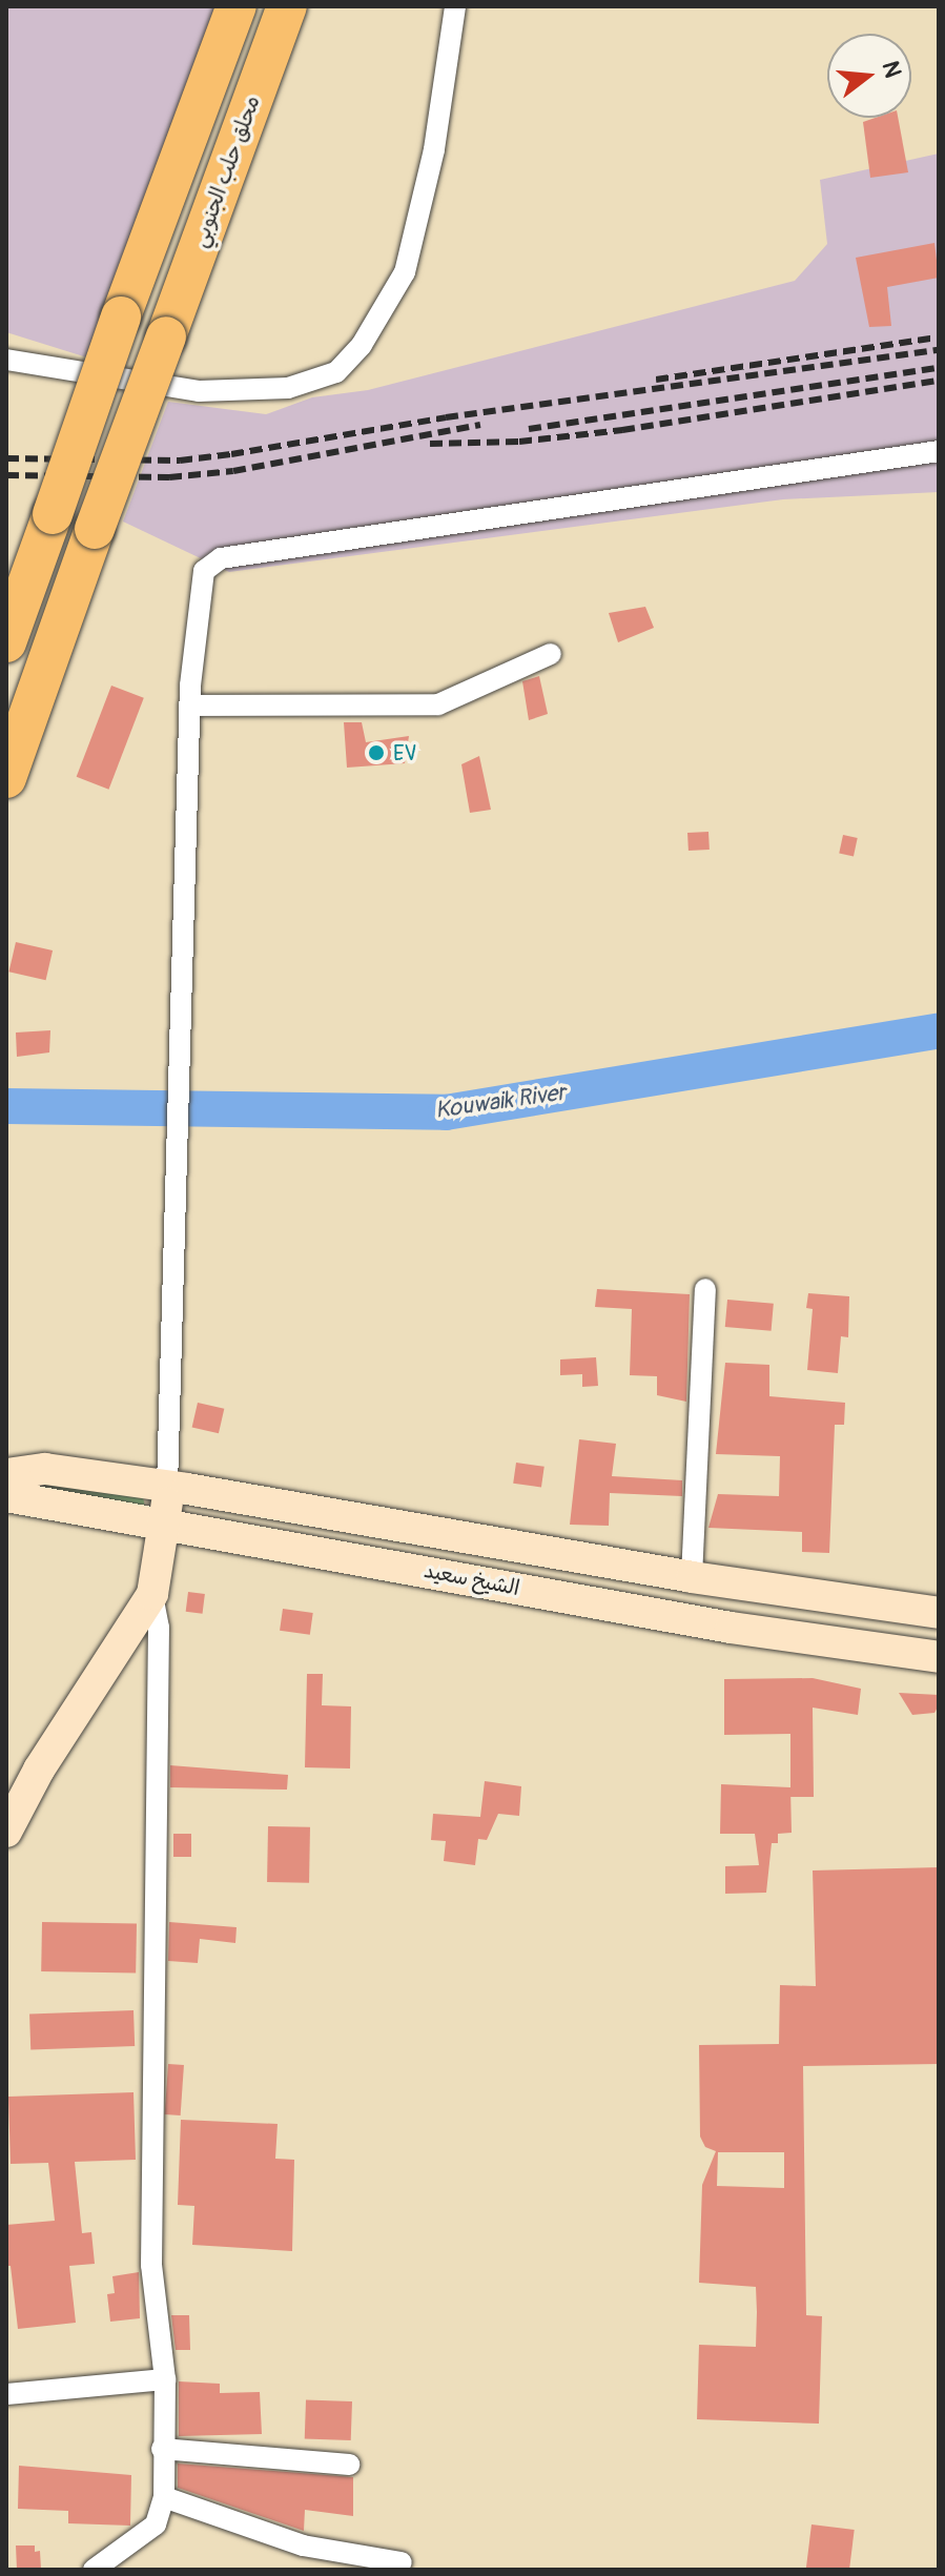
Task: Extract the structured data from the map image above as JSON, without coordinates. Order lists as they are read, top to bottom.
{
  "streets": {
    "highway": ["محلق حلب الجنوبي"],
    "main road": ["الشيخ سعيد"]
  },
  "water": ["Kouwaik River"],
  "places": ["EV"],
  "north": "right"
}
